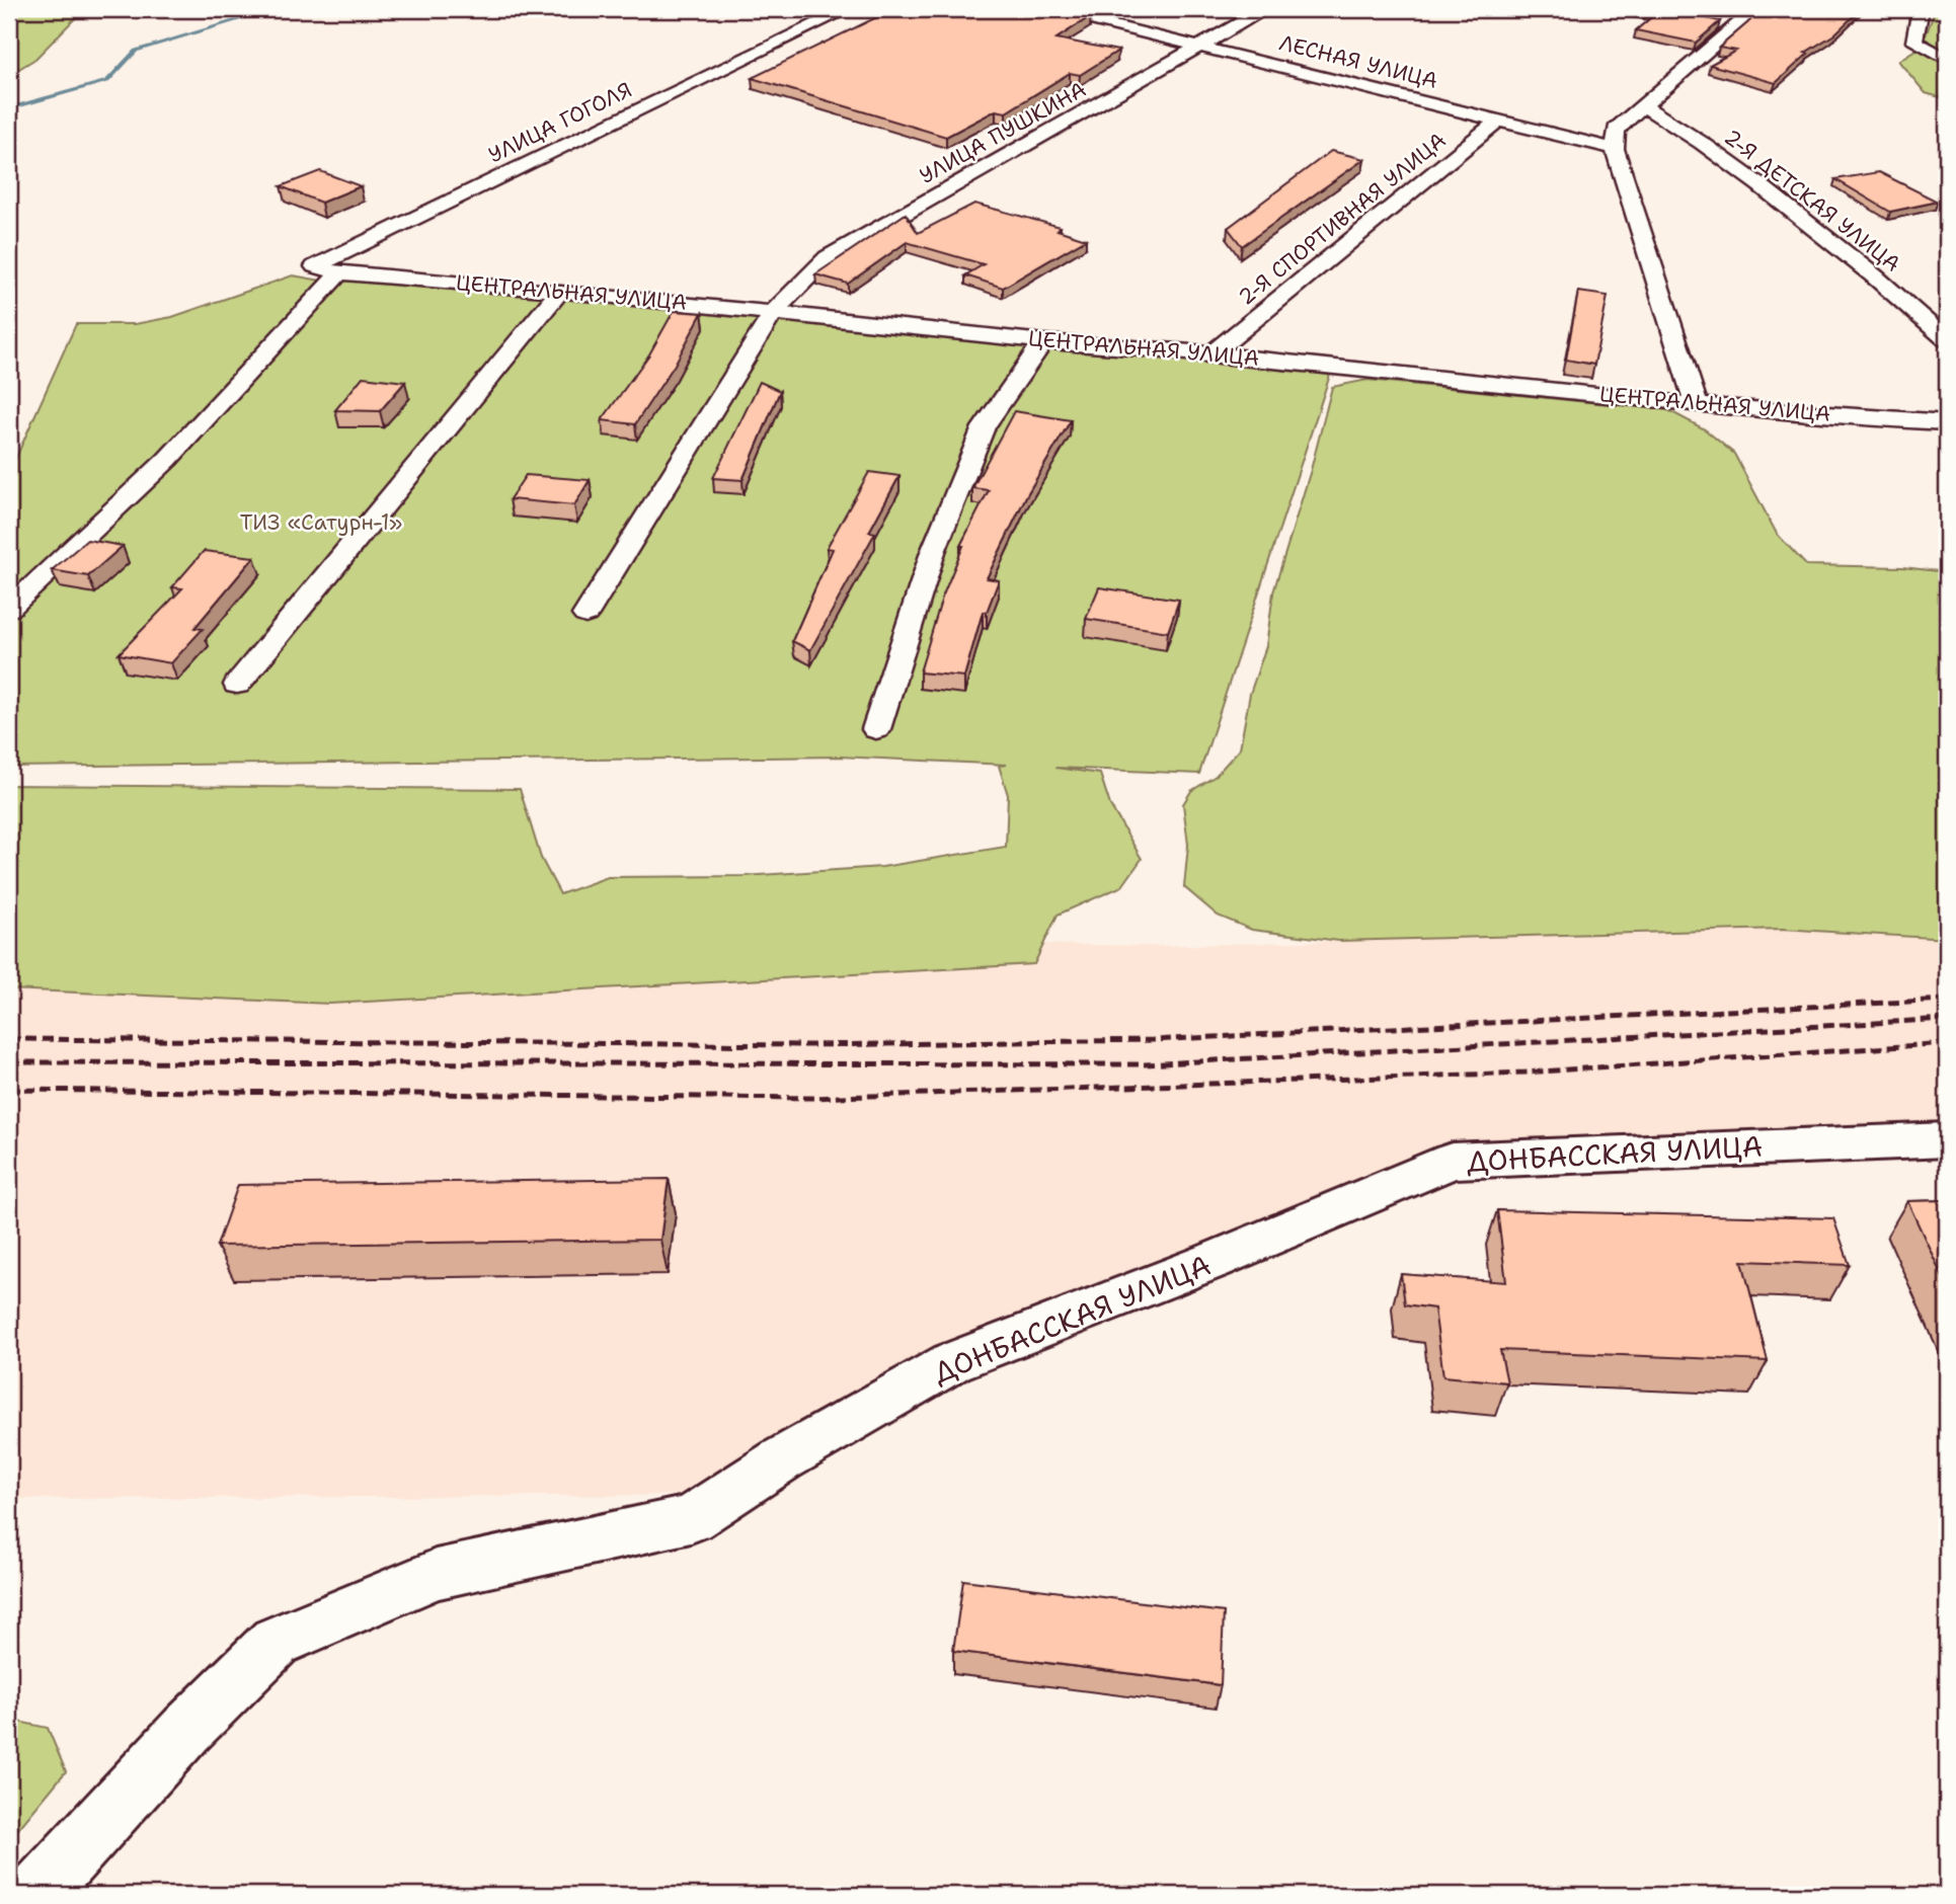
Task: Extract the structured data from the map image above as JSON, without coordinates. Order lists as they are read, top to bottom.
{
  "streets": {
    "street": [
      "ЛЕСНАЯ УЛИЦА",
      "УЛИЦА ГОГОЛЯ",
      "УЛИЦА ПУШКИНА",
      "2-Я ДЕТСКАЯ УЛИЦА",
      "2-Я СПОРТИВНАЯ УЛИЦА",
      "ЦЕНТРАЛЬНАЯ УЛИЦА",
      "ДОНБАССКАЯ УЛИЦА"
    ]
  },
  "crossings": [
    ["ЛЕСНАЯ УЛИЦА", "УЛИЦА ПУШКИНА"],
    ["ЛЕСНАЯ УЛИЦА", "2-Я СПОРТИВНАЯ УЛИЦА"],
    ["УЛИЦА ГОГОЛЯ", "ЦЕНТРАЛЬНАЯ УЛИЦА"],
    ["УЛИЦА ПУШКИНА", "ЦЕНТРАЛЬНАЯ УЛИЦА"],
    ["2-Я СПОРТИВНАЯ УЛИЦА", "ЦЕНТРАЛЬНАЯ УЛИЦА"]
  ],
  "parks": ["ТИЗ «Сатурн-1»"]
}
